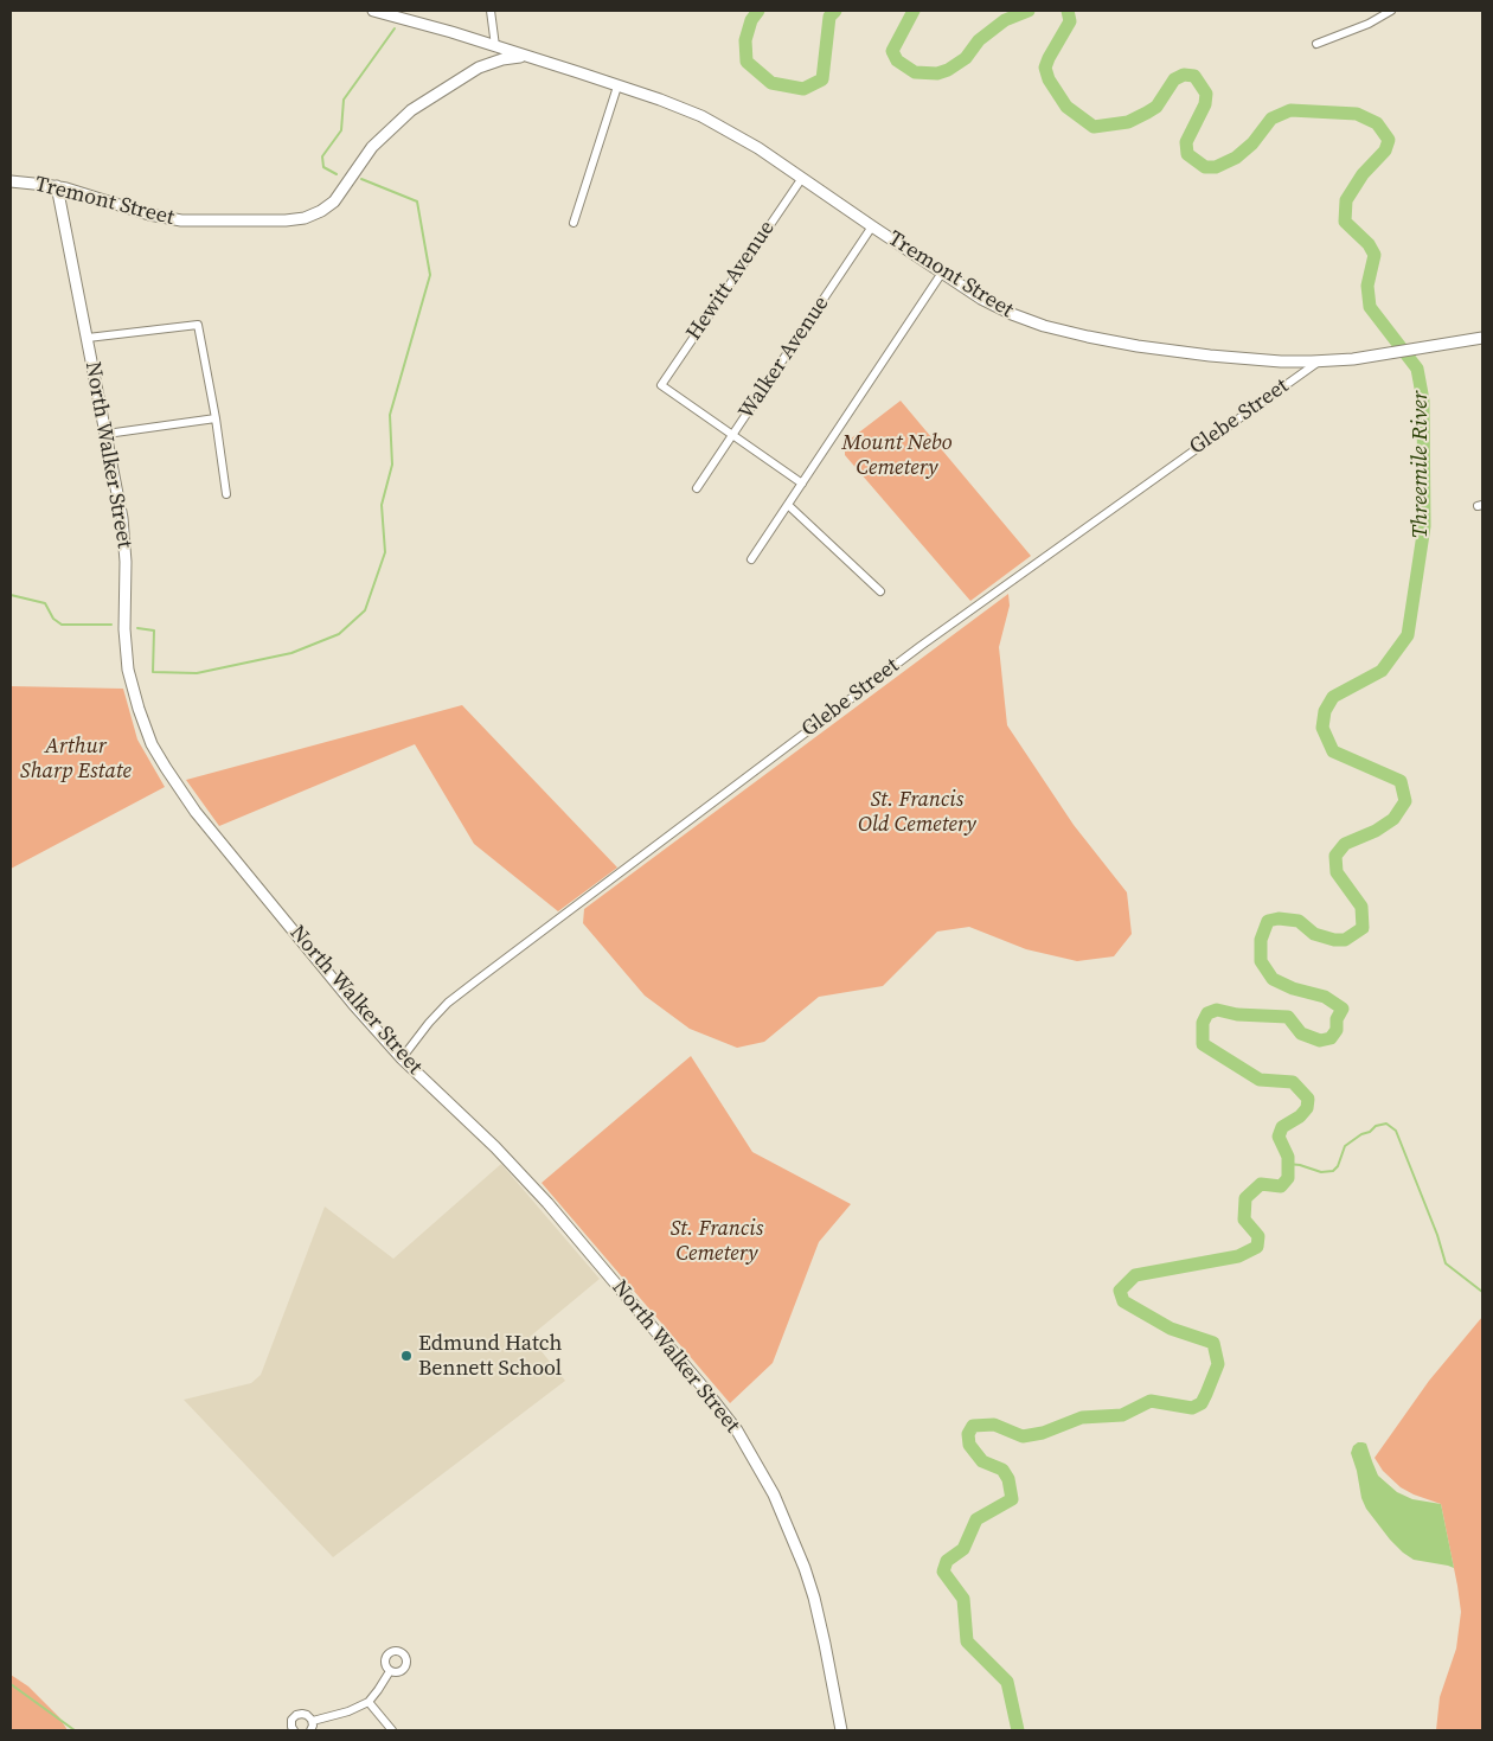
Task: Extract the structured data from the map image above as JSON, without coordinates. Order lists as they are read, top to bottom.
{
  "streets": {
    "main road": ["Tremont Street", "North Walker Street"],
    "street": ["Hewitt Avenue", "Walker Avenue", "Glebe Street"]
  },
  "crossings": [
    ["Tremont Street", "Hewitt Avenue"],
    ["Tremont Street", "Walker Avenue"],
    ["Tremont Street", "Glebe Street"],
    ["Tremont Street", "North Walker Street"],
    ["Hewitt Avenue", "Walker Avenue"],
    ["Glebe Street", "North Walker Street"]
  ],
  "water": ["Threemile River"],
  "parks": [
    "Mount Nebo Cemetery",
    "Arthur Sharp Estate",
    "St. Francis Old Cemetery",
    "St. Francis Cemetery"
  ],
  "places": ["Edmund Hatch Bennett School"]
}
